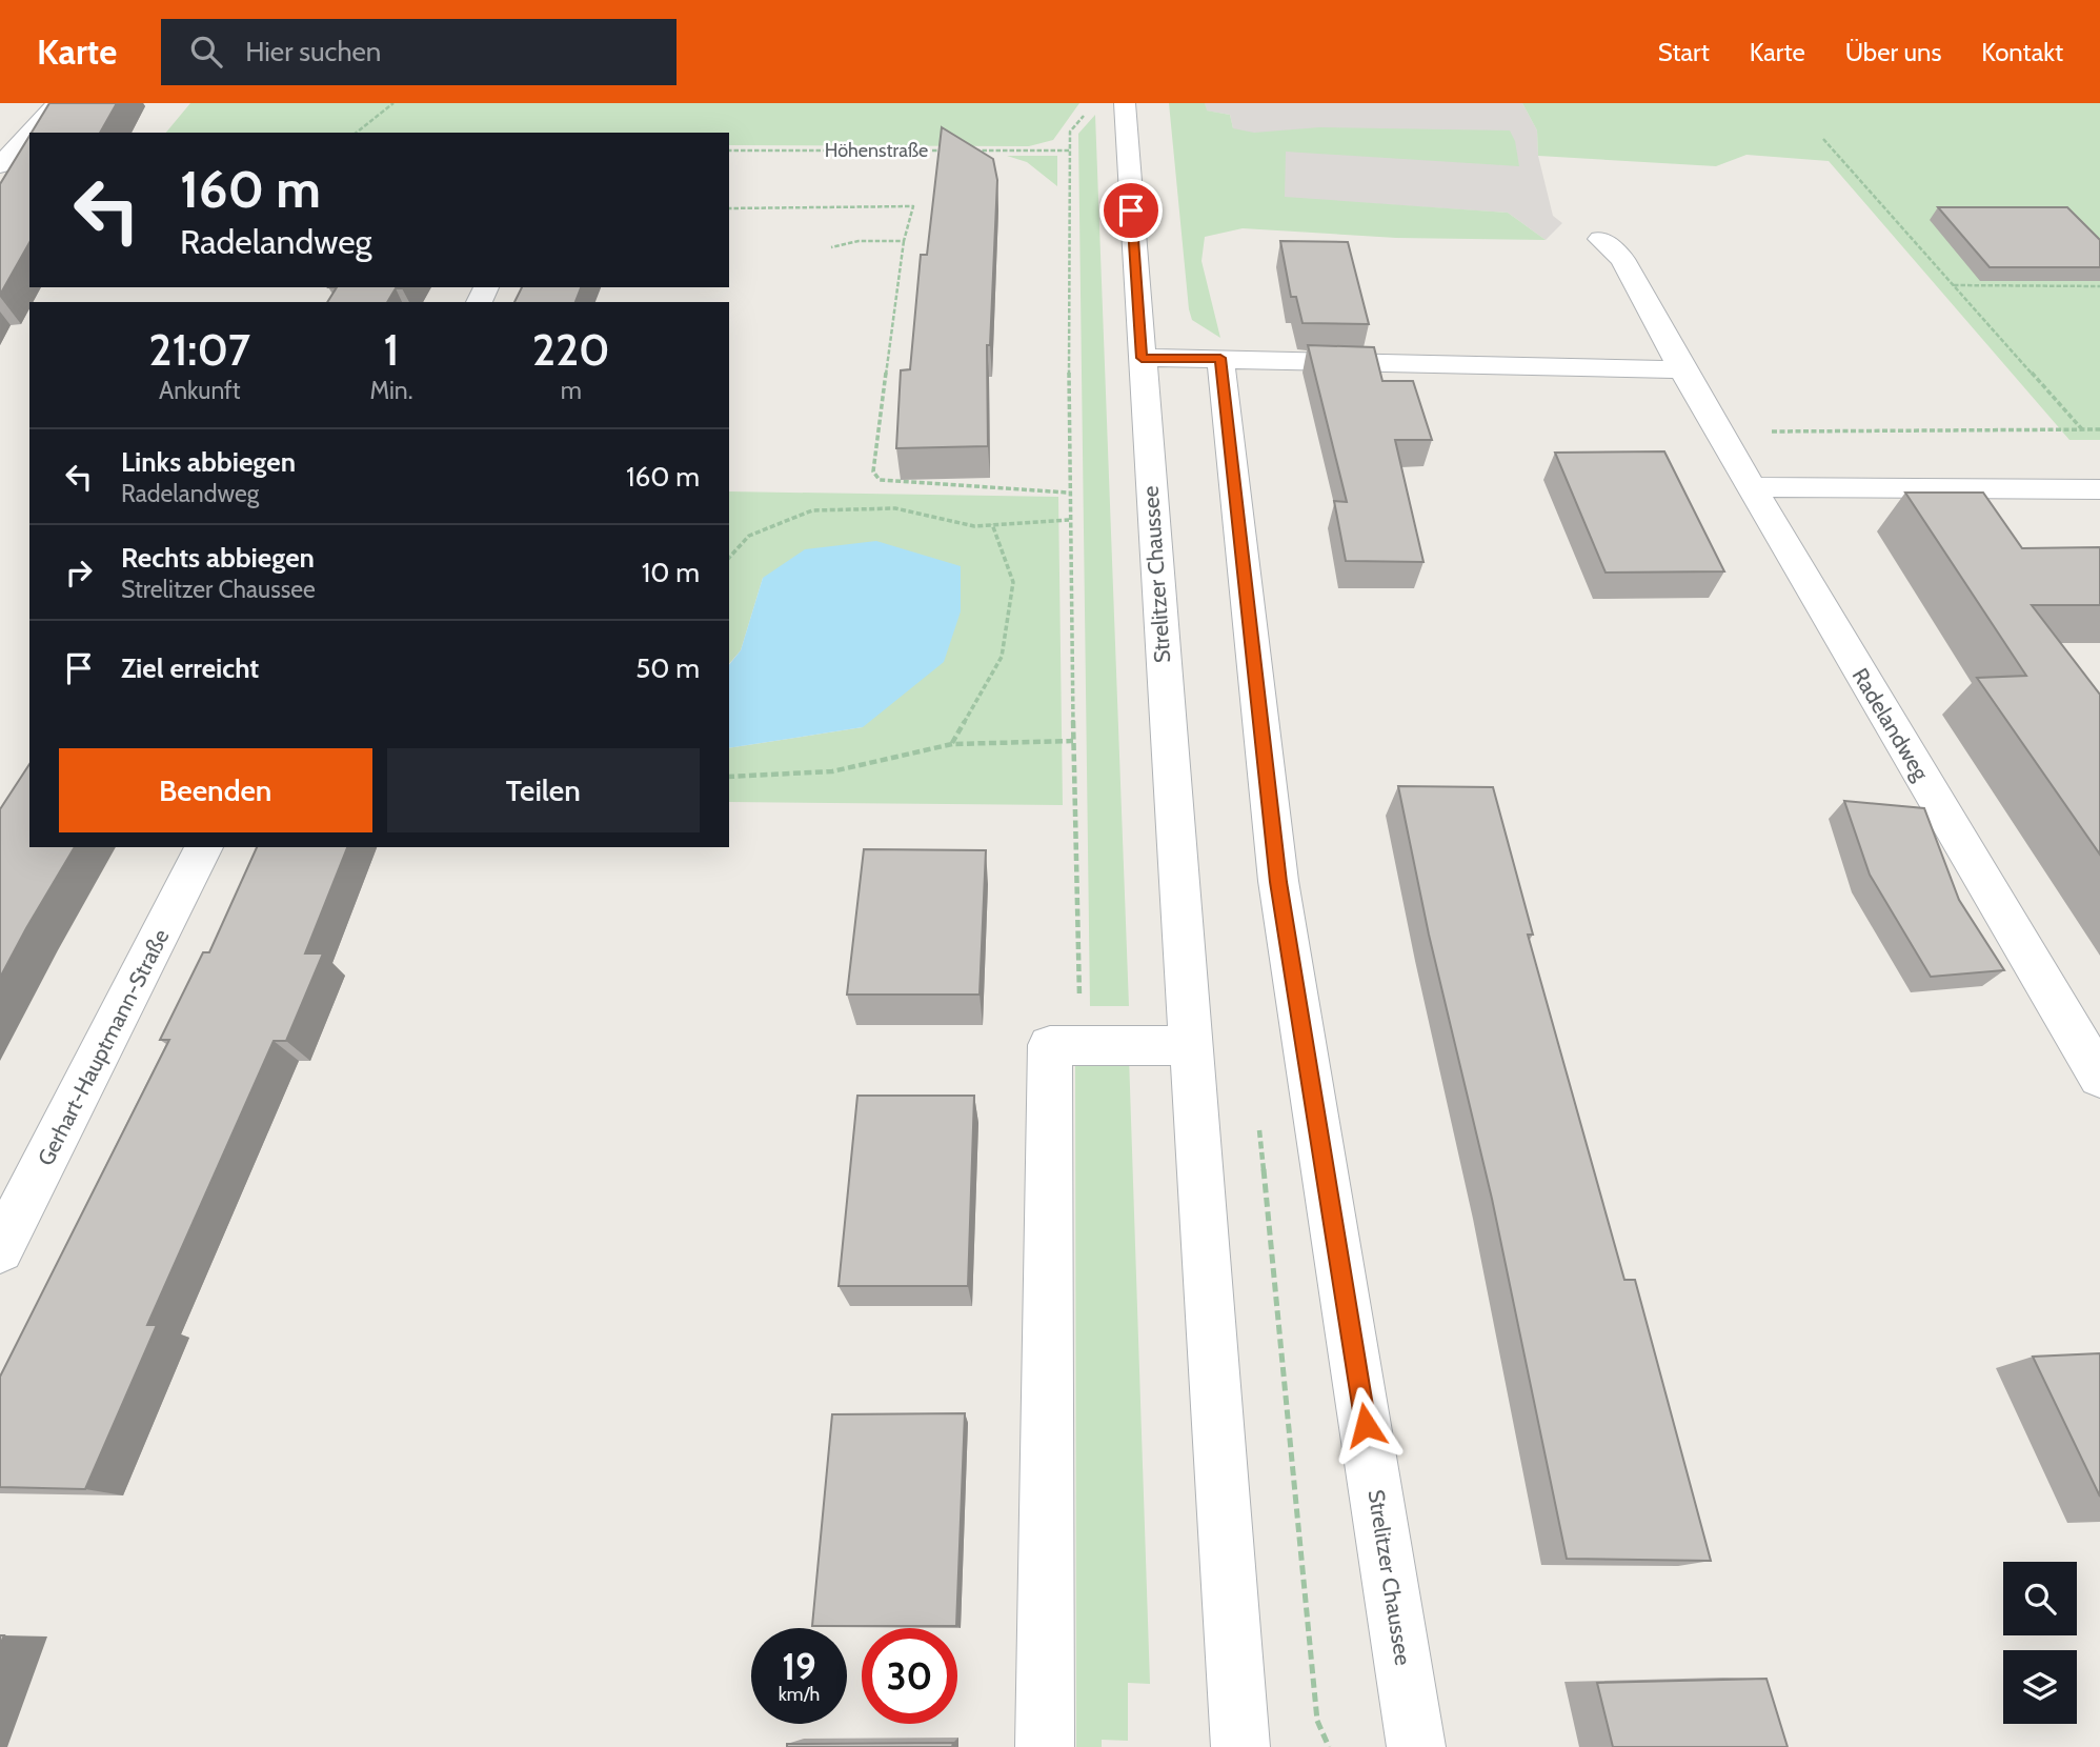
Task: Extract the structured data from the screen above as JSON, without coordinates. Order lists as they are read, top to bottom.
{
  "streets": {
    "street": ["Strelitzer Chaussee", "Radelandweg", "Gerhart-Hauptmann-Straße"],
    "path": ["Höhenstraße"]
  },
  "page": {
    "header": "Karte",
    "search": "Hier suchen",
    "nav": [
      "Start",
      "Karte",
      "Über uns",
      "Kontakt"
    ],
    "turn": ["160 m", "Radelandweg"],
    "eta": [
      "21:07",
      "Ankunft",
      "1",
      "Min.",
      "220",
      "m"
    ],
    "list": [
      {
        "name": "Links abbiegen",
        "note": "Radelandweg",
        "value": "160 m"
      },
      {
        "name": "Rechts abbiegen",
        "note": "Strelitzer Chaussee",
        "value": "10 m"
      },
      {
        "name": "Ziel erreicht",
        "value": "50 m"
      }
    ],
    "buttons": ["Beenden", "Teilen"],
    "speed": "19 km/h",
    "limit": "30"
  }
}
